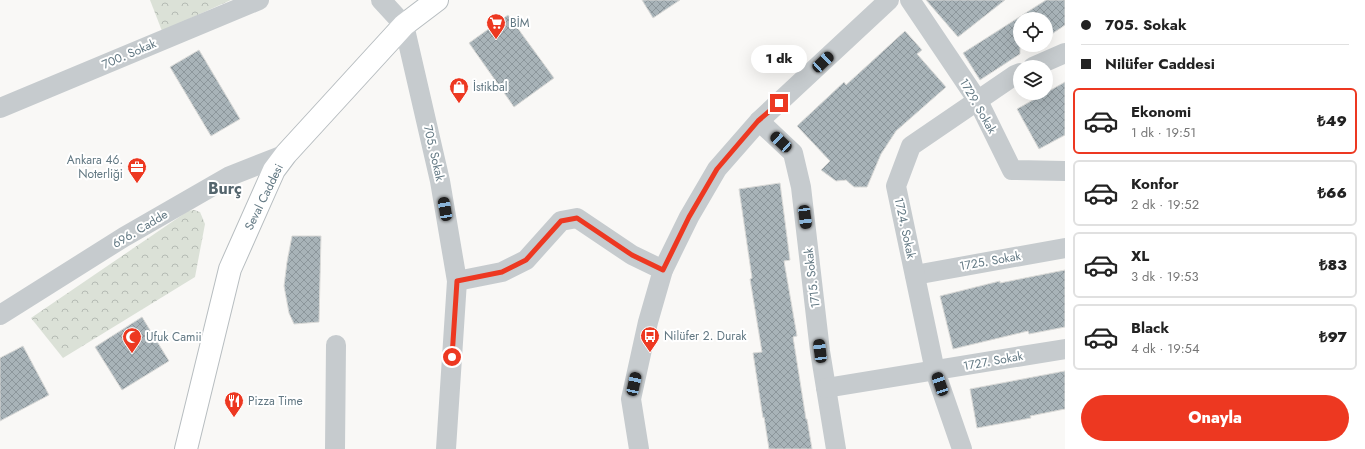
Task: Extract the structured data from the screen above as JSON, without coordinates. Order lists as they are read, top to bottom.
{
  "streets": {
    "main road": ["Seval Caddesi"],
    "street": [
      "700. Sokak",
      "1729. Sokak",
      "705. Sokak",
      "1724. Sokak",
      "696. Cadde",
      "1725. Sokak",
      "1715. Sokak",
      "1727. Sokak"
    ]
  },
  "crossings": [
    ["1729. Sokak", "1724. Sokak"],
    ["705. Sokak", "Seval Caddesi"],
    ["Seval Caddesi", "696. Cadde"],
    ["1724. Sokak", "1725. Sokak"],
    ["1724. Sokak", "1727. Sokak"],
    ["1715. Sokak", "1727. Sokak"]
  ],
  "districts": ["Burç"],
  "places": {
    "supermarket": ["BİM"],
    "shop": ["İstikbal"],
    "office": ["Ankara 46. Noterliği"],
    "bus stop": ["Nilüfer 2. Durak"],
    "mosque": ["Ufuk Camii"],
    "restaurant": ["Pizza Time"]
  },
  "page": {
    "banner": ["705. Sokak", "Nilüfer Caddesi"],
    "bubble": "1 dk",
    "list": [
      {
        "name": "Ekonomi",
        "note": "1 dk · 19:51",
        "value": "₺49"
      },
      {
        "name": "Konfor",
        "note": "2 dk · 19:52",
        "value": "₺66"
      },
      {
        "name": "XL",
        "note": "3 dk · 19:53",
        "value": "₺83"
      },
      {
        "name": "Black",
        "note": "4 dk · 19:54",
        "value": "₺97"
      }
    ],
    "buttons": "Onayla"
  }
}
